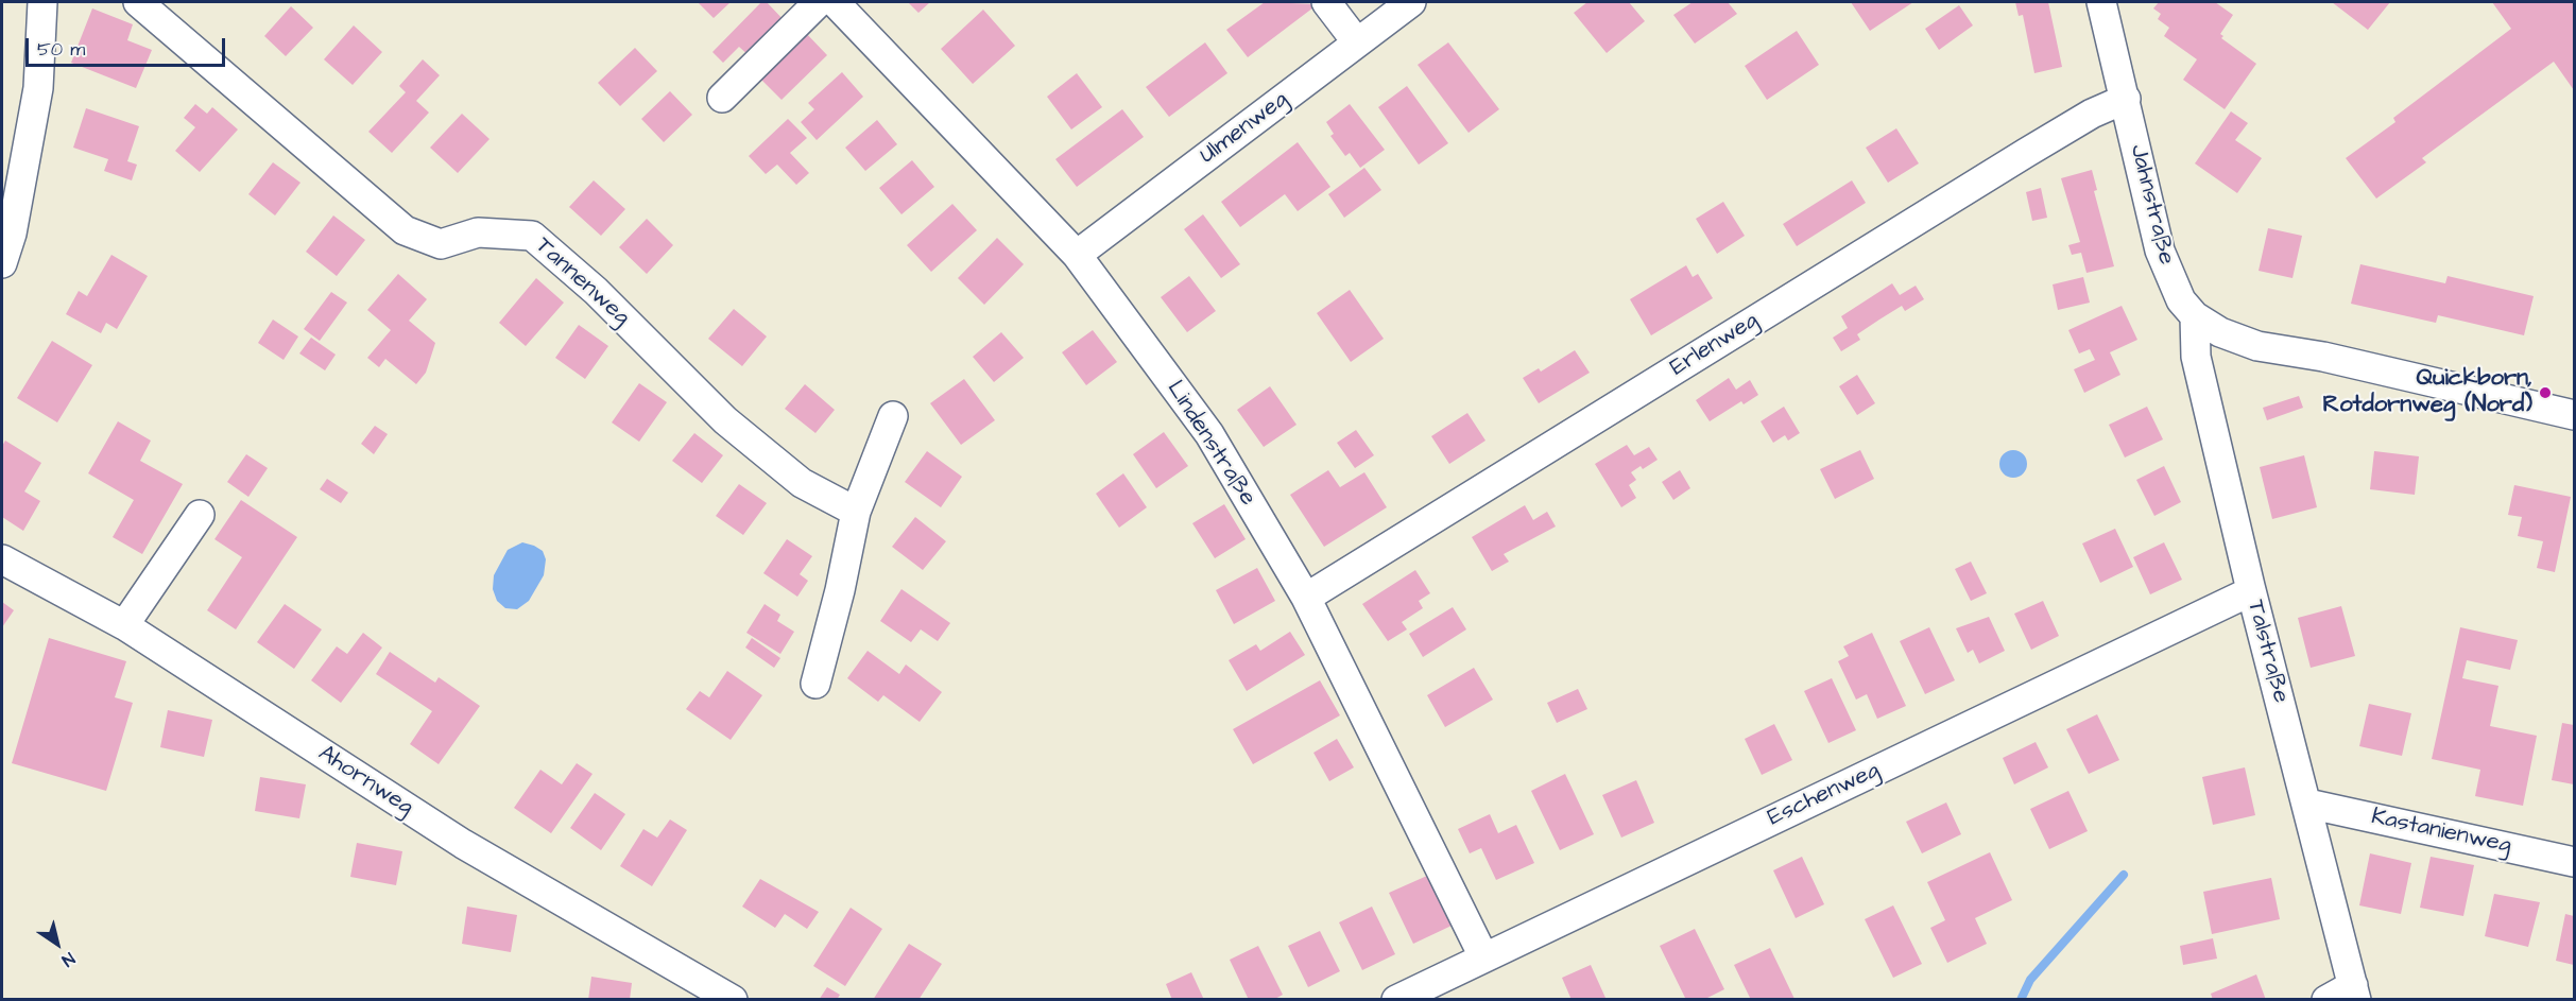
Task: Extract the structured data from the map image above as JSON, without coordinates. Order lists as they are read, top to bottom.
{
  "streets": {
    "street": [
      "Ulmenweg",
      "Jahnstraße",
      "Tannenweg",
      "Erlenweg",
      "Lindenstraße",
      "Talstraße",
      "Ahornweg",
      "Eschenweg",
      "Kastanienweg"
    ]
  },
  "crossings": [
    ["Ulmenweg", "Lindenstraße"],
    ["Jahnstraße", "Erlenweg"],
    ["Jahnstraße", "Talstraße"],
    ["Erlenweg", "Lindenstraße"],
    ["Lindenstraße", "Eschenweg"],
    ["Talstraße", "Eschenweg"],
    ["Talstraße", "Kastanienweg"]
  ],
  "places": ["Quickborn, Rotdornweg (Nord)"],
  "scale_bar": "50 m",
  "north": "bottom right"
}
